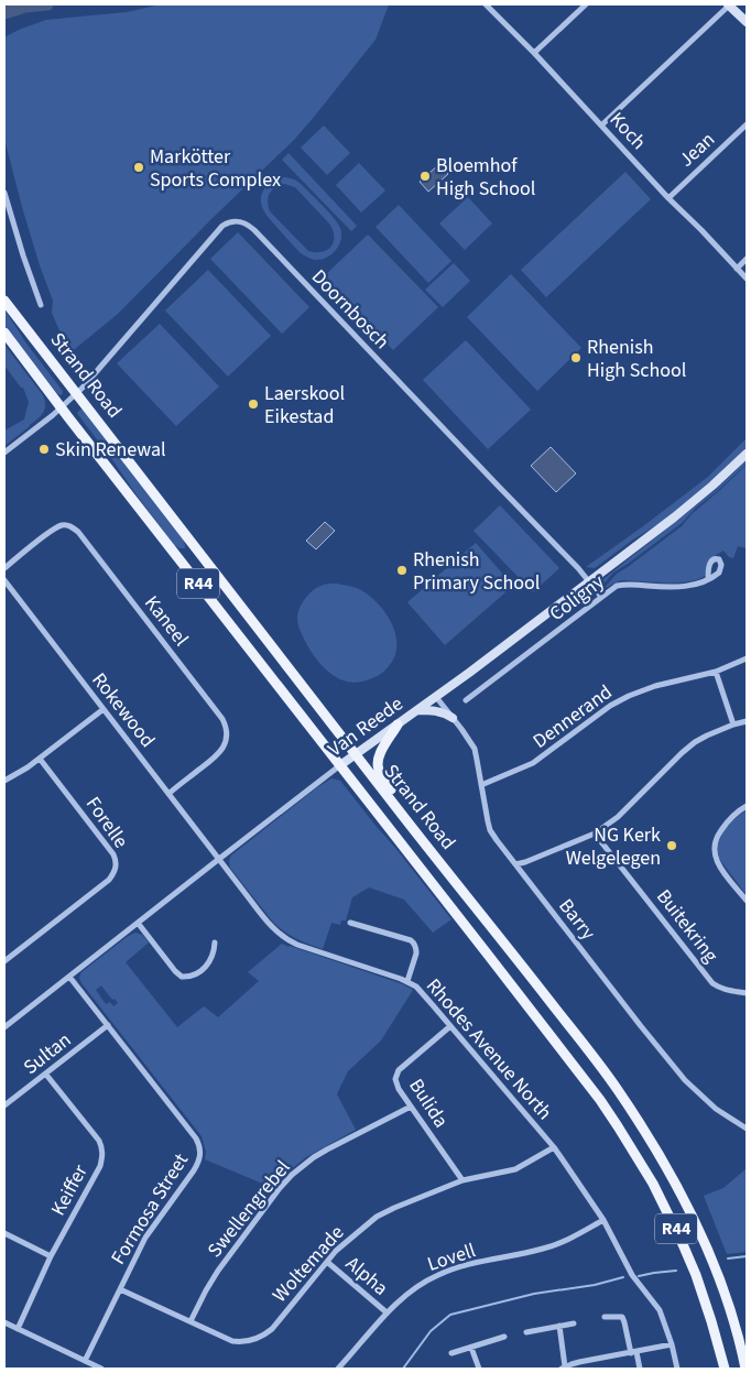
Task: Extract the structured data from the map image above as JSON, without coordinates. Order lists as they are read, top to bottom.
{
  "streets": {
    "main road": ["Strand Road", "R44"],
    "street": [
      "Koch",
      "Jean",
      "Doornbosch",
      "Coligny",
      "Kaneel",
      "Rokewood",
      "Dennerand",
      "Van Reede",
      "Forelle",
      "Barry",
      "Buitekring",
      "Rhodes Avenue North",
      "Sultan",
      "Bulida",
      "Keiffer",
      "Formosa Street",
      "Swellengrebel",
      "Lovell",
      "Woltemade",
      "Alpha"
    ]
  },
  "crossings": [
    ["Koch", "Jean"],
    ["Doornbosch", "Strand Road"],
    ["Doornbosch", "Coligny"],
    ["Doornbosch", "Van Reede"],
    ["Strand Road", "Van Reede"],
    ["Kaneel", "Rokewood"],
    ["Rokewood", "Van Reede"],
    ["Rokewood", "Rhodes Avenue North"],
    ["Dennerand", "Barry"],
    ["Van Reede", "Barry"],
    ["Van Reede", "Rhodes Avenue North"],
    ["Van Reede", "Formosa Street"],
    ["Rhodes Avenue North", "Bulida"],
    ["Rhodes Avenue North", "Lovell"],
    ["Rhodes Avenue North", "Woltemade"],
    ["Sultan", "Keiffer"],
    ["Sultan", "Formosa Street"],
    ["Bulida", "Swellengrebel"],
    ["Bulida", "Woltemade"],
    ["Formosa Street", "Woltemade"],
    ["Swellengrebel", "Woltemade"],
    ["Lovell", "Alpha"],
    ["Woltemade", "Alpha"]
  ],
  "places": [
    "Markötter Sports Complex",
    "Bloemhof High School",
    "Rhenish High School",
    "Laerskool Eikestad",
    "Skin Renewal",
    "Rhenish Primary School",
    "NG Kerk Welgelegen"
  ]
}
